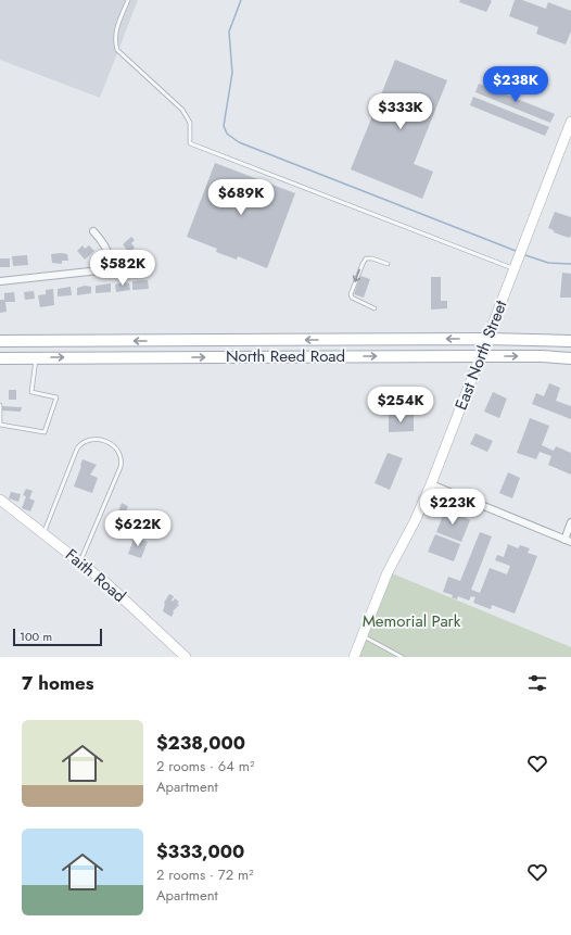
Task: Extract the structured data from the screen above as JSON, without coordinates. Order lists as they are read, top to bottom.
{
  "streets": {
    "main road": ["North Reed Road"],
    "street": ["East North Street", "Faith Road"]
  },
  "crossings": [
    ["East North Street", "North Reed Road"]
  ],
  "parks": ["Memorial Park"],
  "scale_bar": "100 m",
  "page": {
    "price": [
      "$238K",
      "$333K",
      "$689K",
      "$582K",
      "$254K",
      "$223K",
      "$622K"
    ],
    "scale": "100 m",
    "heading": "7 homes",
    "list": [
      {
        "name": "$238,000",
        "note": "2 rooms · 64 m² · Apartment"
      },
      {
        "name": "$333,000",
        "note": "2 rooms · 72 m² · Apartment"
      }
    ]
  }
}
